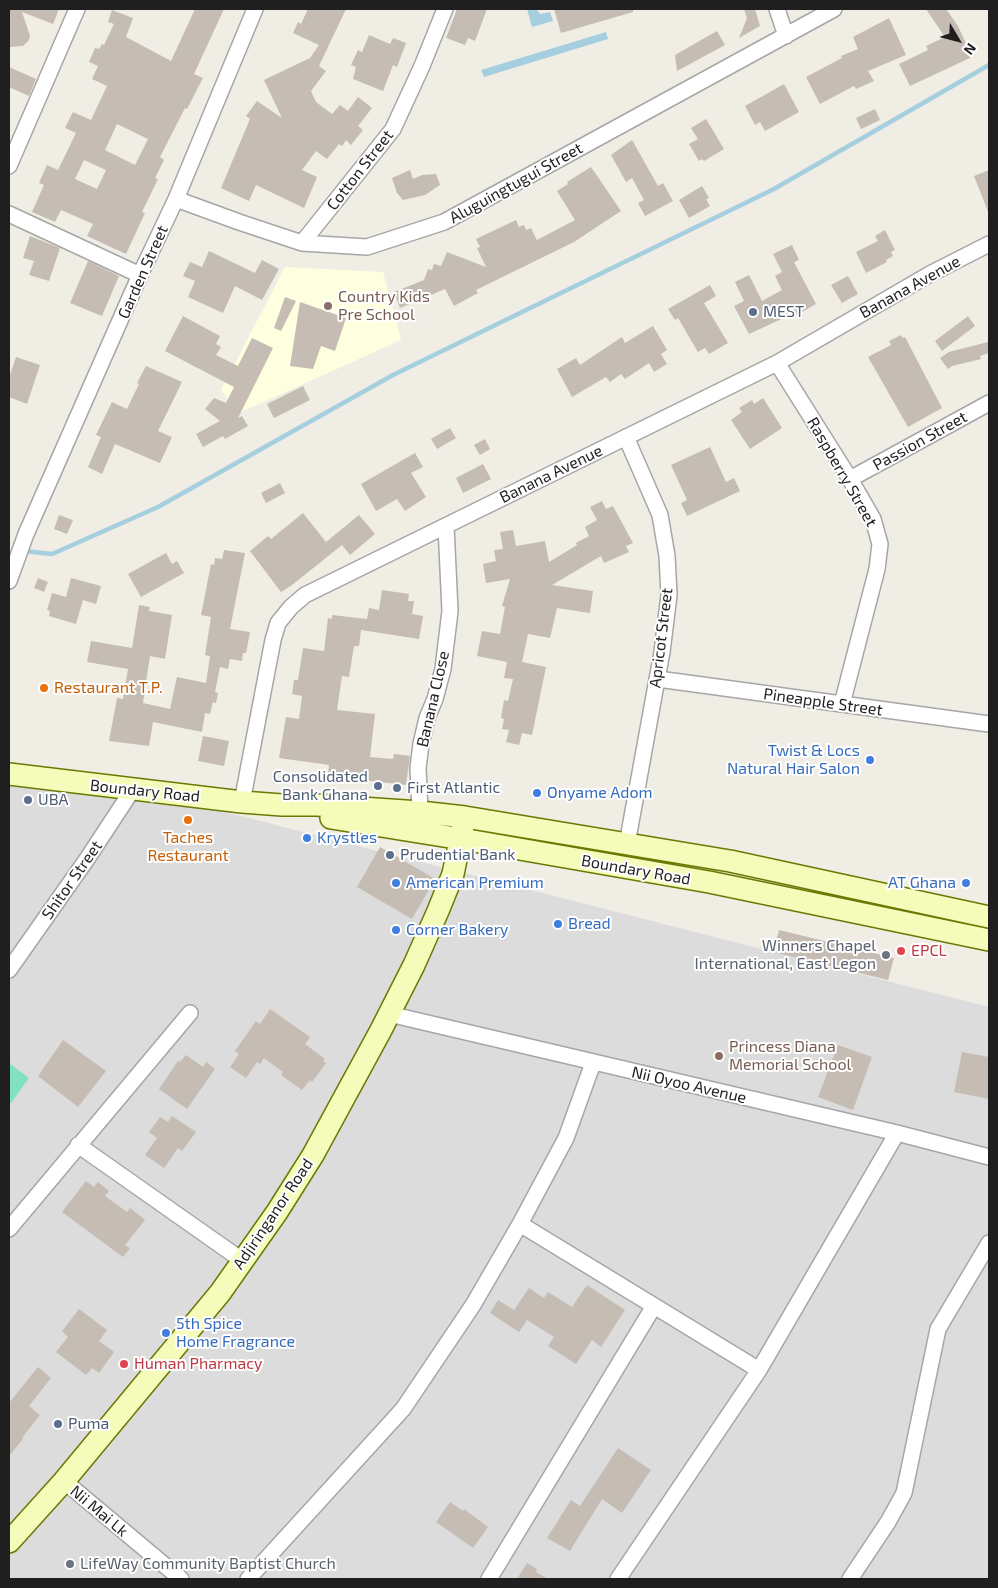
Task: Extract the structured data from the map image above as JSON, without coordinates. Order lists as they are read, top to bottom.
{
  "streets": {
    "main road": ["Boundary Road", "Adjiringanor Road"],
    "street": [
      "Cotton Street",
      "Aluguingtugui Street",
      "Garden Street",
      "Banana Avenue",
      "Passion Street",
      "Raspberry Street",
      "Apricot Street",
      "Banana Close",
      "Pineapple Street",
      "Shitor Street",
      "Nii Oyoo Avenue",
      "Nii Mai Lk"
    ]
  },
  "crossings": [
    ["Cotton Street", "Aluguingtugui Street"],
    ["Aluguingtugui Street", "Garden Street"],
    ["Banana Avenue", "Raspberry Street"],
    ["Banana Avenue", "Apricot Street"],
    ["Banana Avenue", "Banana Close"],
    ["Banana Avenue", "Boundary Road"],
    ["Passion Street", "Raspberry Street"],
    ["Raspberry Street", "Pineapple Street"],
    ["Apricot Street", "Pineapple Street"],
    ["Apricot Street", "Boundary Road"],
    ["Banana Close", "Boundary Road"],
    ["Boundary Road", "Shitor Street"],
    ["Boundary Road", "Adjiringanor Road"],
    ["Nii Oyoo Avenue", "Adjiringanor Road"],
    ["Adjiringanor Road", "Nii Mai Lk"]
  ],
  "places": [
    "Country Kids Pre School",
    "MEST",
    "Restaurant T.P.",
    "Twist & Locs Natural Hair Salon",
    "Consolidated Bank Ghana",
    "First Atlantic",
    "Onyame Adom",
    "UBA",
    "Taches Restaurant",
    "Krystles",
    "Prudential Bank",
    "American Premium",
    "AT Ghana",
    "Bread",
    "Corner Bakery",
    "EPCL",
    "Winners Chapel International, East Legon",
    "Princess Diana Memorial School",
    "5th Spice Home Fragrance",
    "Human Pharmacy",
    "Puma",
    "LifeWay Community Baptist Church"
  ],
  "north": "bottom right"
}
